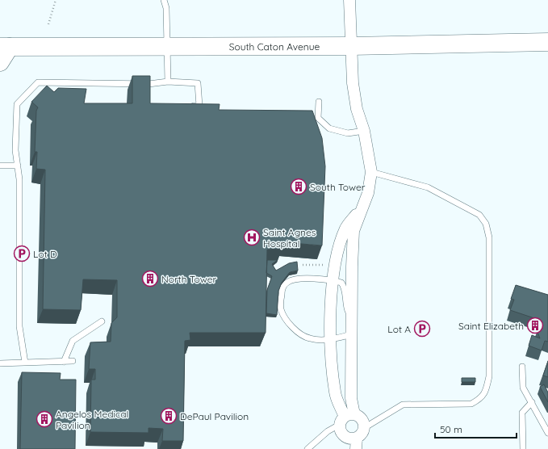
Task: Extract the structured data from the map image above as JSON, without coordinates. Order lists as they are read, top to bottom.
{
  "streets": {
    "main road": ["South Caton Avenue"]
  },
  "places": {
    "building": [
      "South Tower",
      "North Tower",
      "Saint Elizabeth",
      "DePaul Pavilion",
      "Angelos Medical Pavilion"
    ],
    "hospital": ["Saint Agnes Hospital"],
    "parking": ["Lot D", "Lot A"]
  },
  "scale_bar": "50 m"
}
